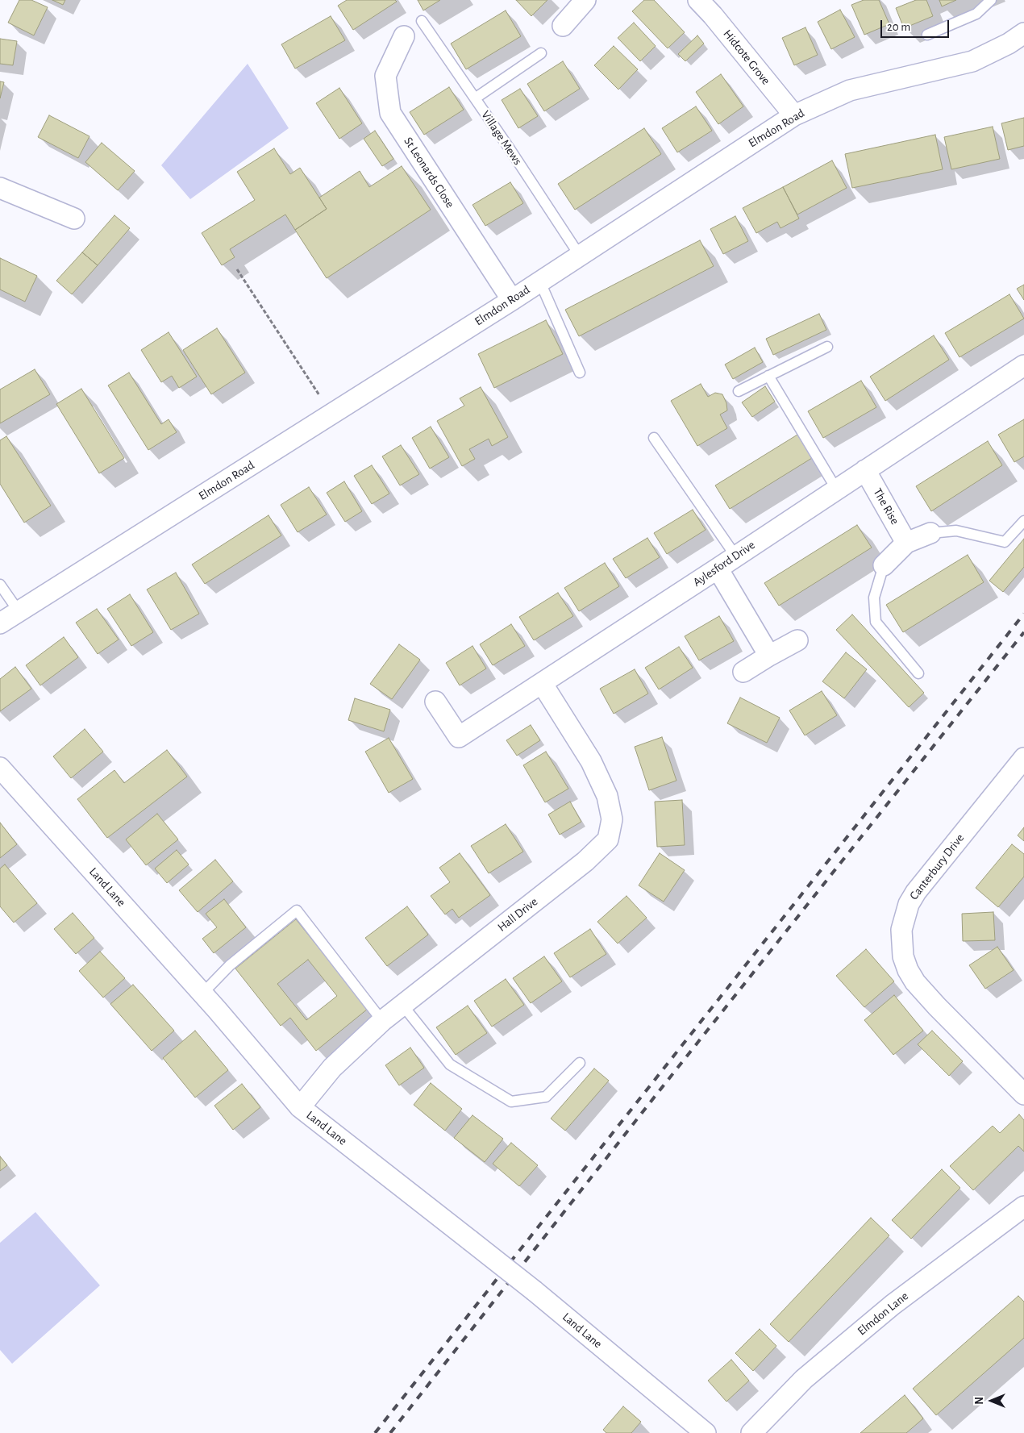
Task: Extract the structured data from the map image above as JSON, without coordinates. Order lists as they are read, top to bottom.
{
  "streets": {
    "street": [
      "Hidcote Grove",
      "Elmdon Road",
      "St Leonards Close",
      "The Rise",
      "Aylesford Drive",
      "Canterbury Drive",
      "Land Lane",
      "Hall Drive",
      "Elmdon Lane"
    ],
    "lane": ["Village Mews"]
  },
  "crossings": [
    ["Hidcote Grove", "Elmdon Road"],
    ["Elmdon Road", "Village Mews"],
    ["Elmdon Road", "St Leonards Close"],
    ["The Rise", "Aylesford Drive"],
    ["Aylesford Drive", "Hall Drive"],
    ["Land Lane", "Hall Drive"]
  ],
  "scale_bar": "20 m",
  "north": "left"
}
